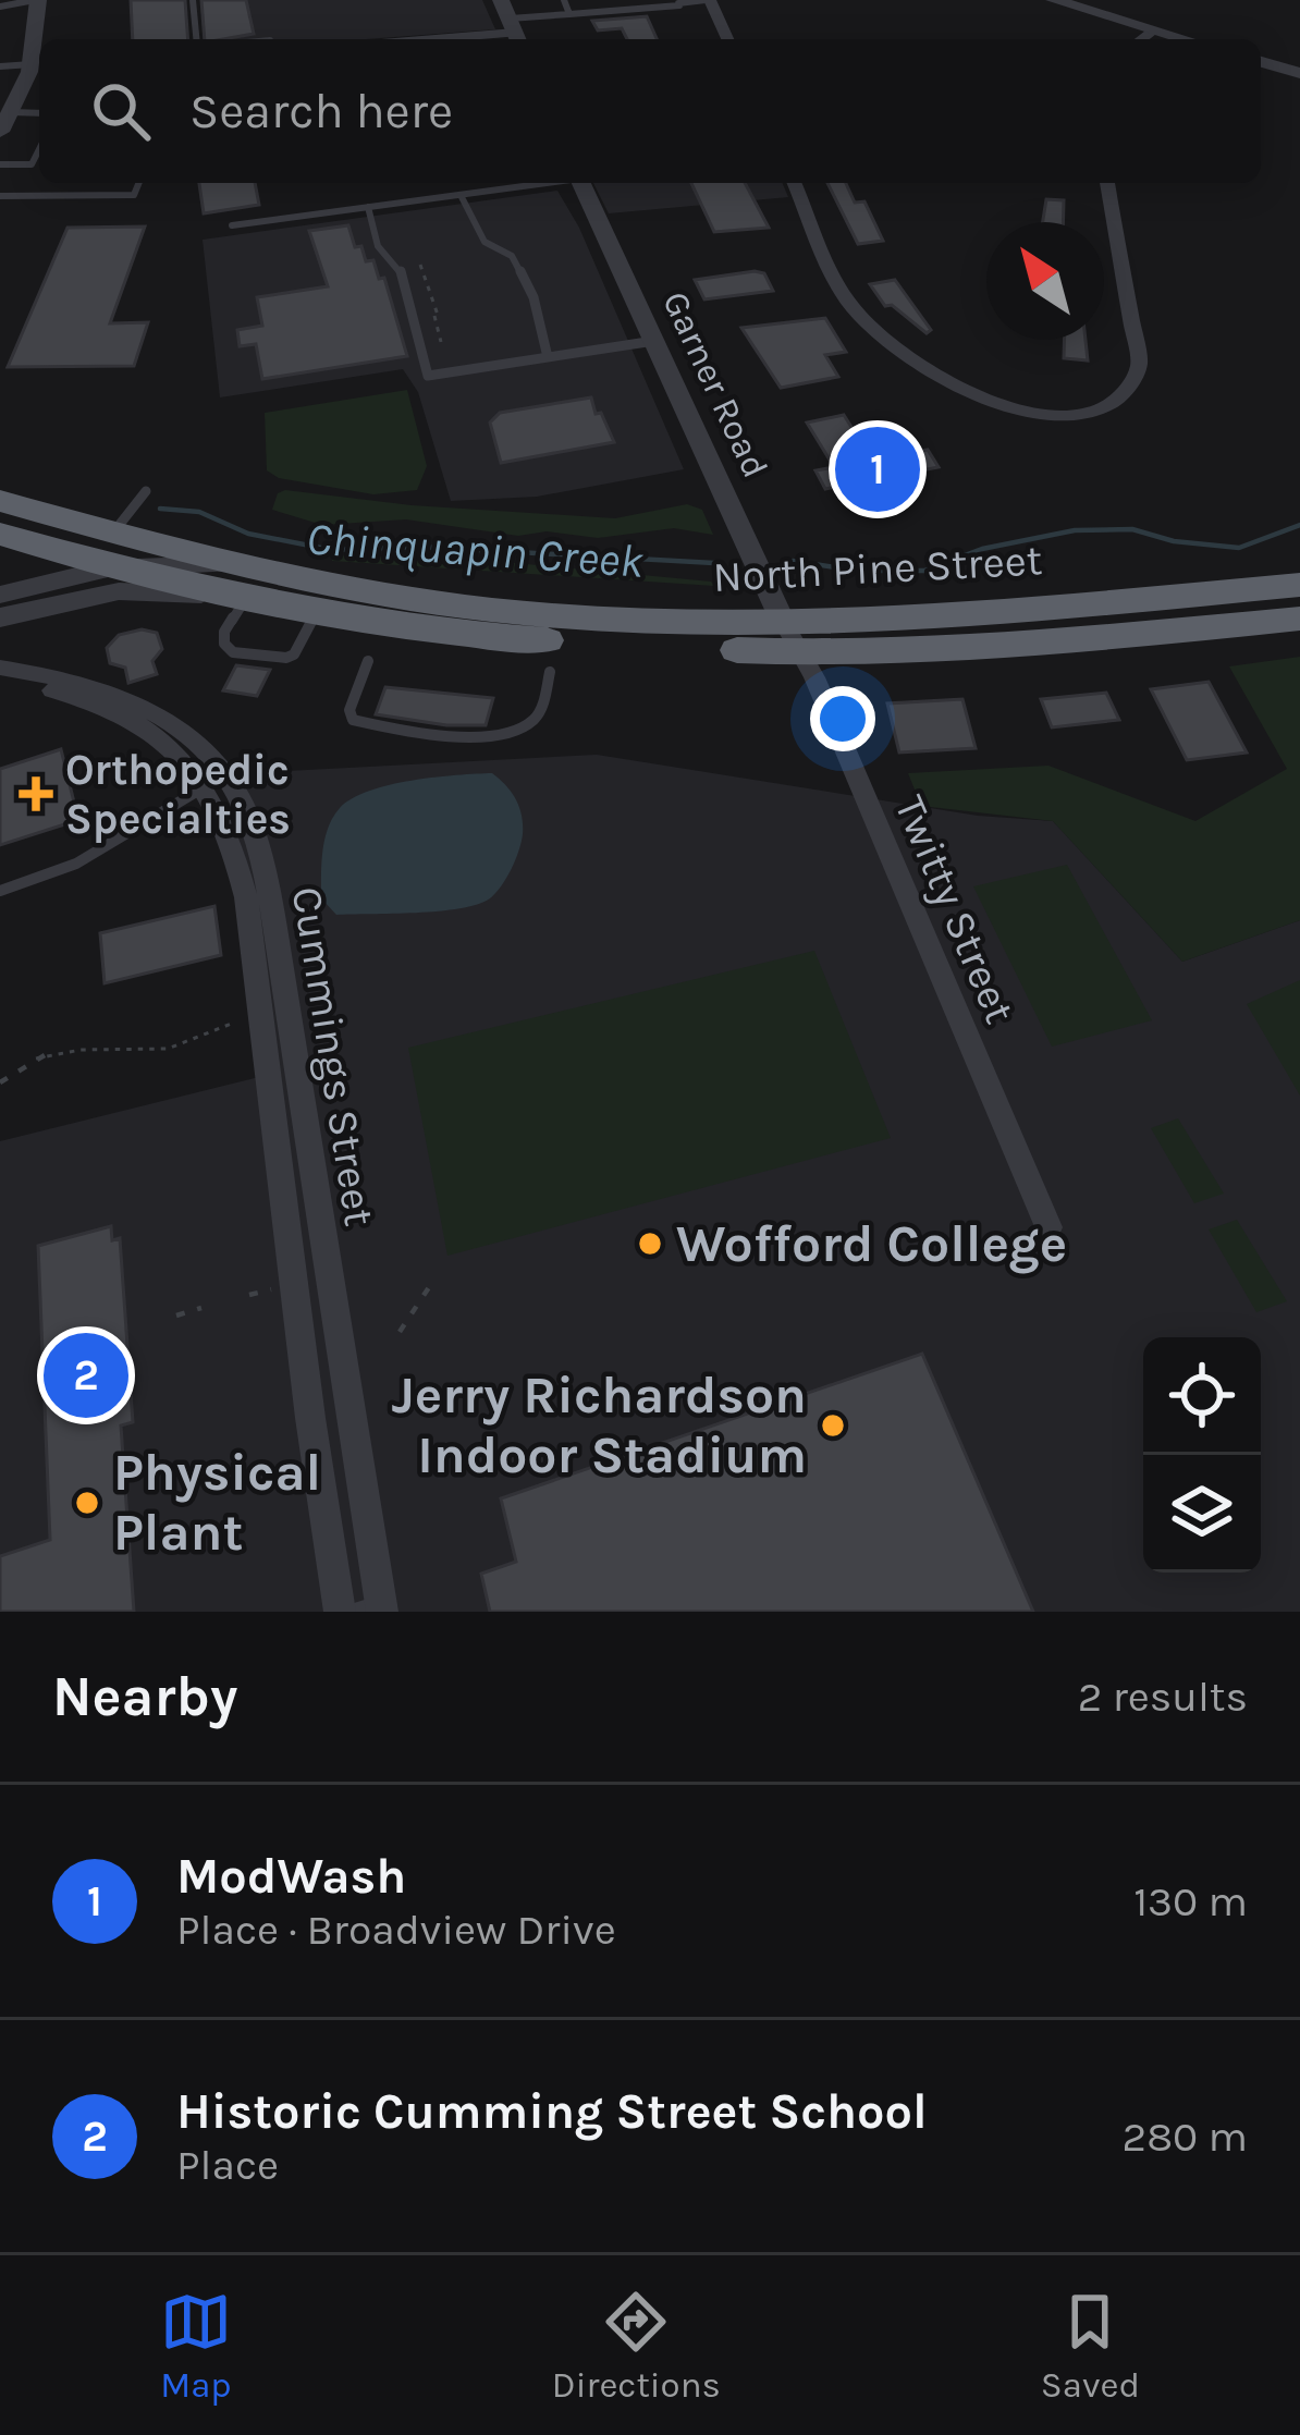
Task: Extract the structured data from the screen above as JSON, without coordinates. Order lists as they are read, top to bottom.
{
  "streets": {
    "highway": ["North Pine Street"],
    "street": ["Garner Road", "Twitty Street", "Cummings Street"]
  },
  "crossings": [
    ["Garner Road", "North Pine Street"],
    ["Garner Road", "Twitty Street"],
    ["North Pine Street", "Twitty Street"]
  ],
  "water": ["Chinquapin Creek"],
  "places": {
    "health": ["Orthopedic Specialties"],
    "other": ["Wofford College", "Jerry Richardson Indoor Stadium", "Physical Plant"]
  },
  "north": "top left",
  "page": {
    "search": "Search here",
    "pins": ["1", "2"],
    "heading": ["Nearby", "2 results"],
    "list": [
      {
        "mark": "1",
        "name": "ModWash",
        "note": "Place · Broadview Drive",
        "value": "130 m"
      },
      {
        "mark": "2",
        "name": "Historic Cumming Street School",
        "note": "Place",
        "value": "280 m"
      }
    ],
    "nav": ["Map", "Directions", "Saved"]
  }
}
